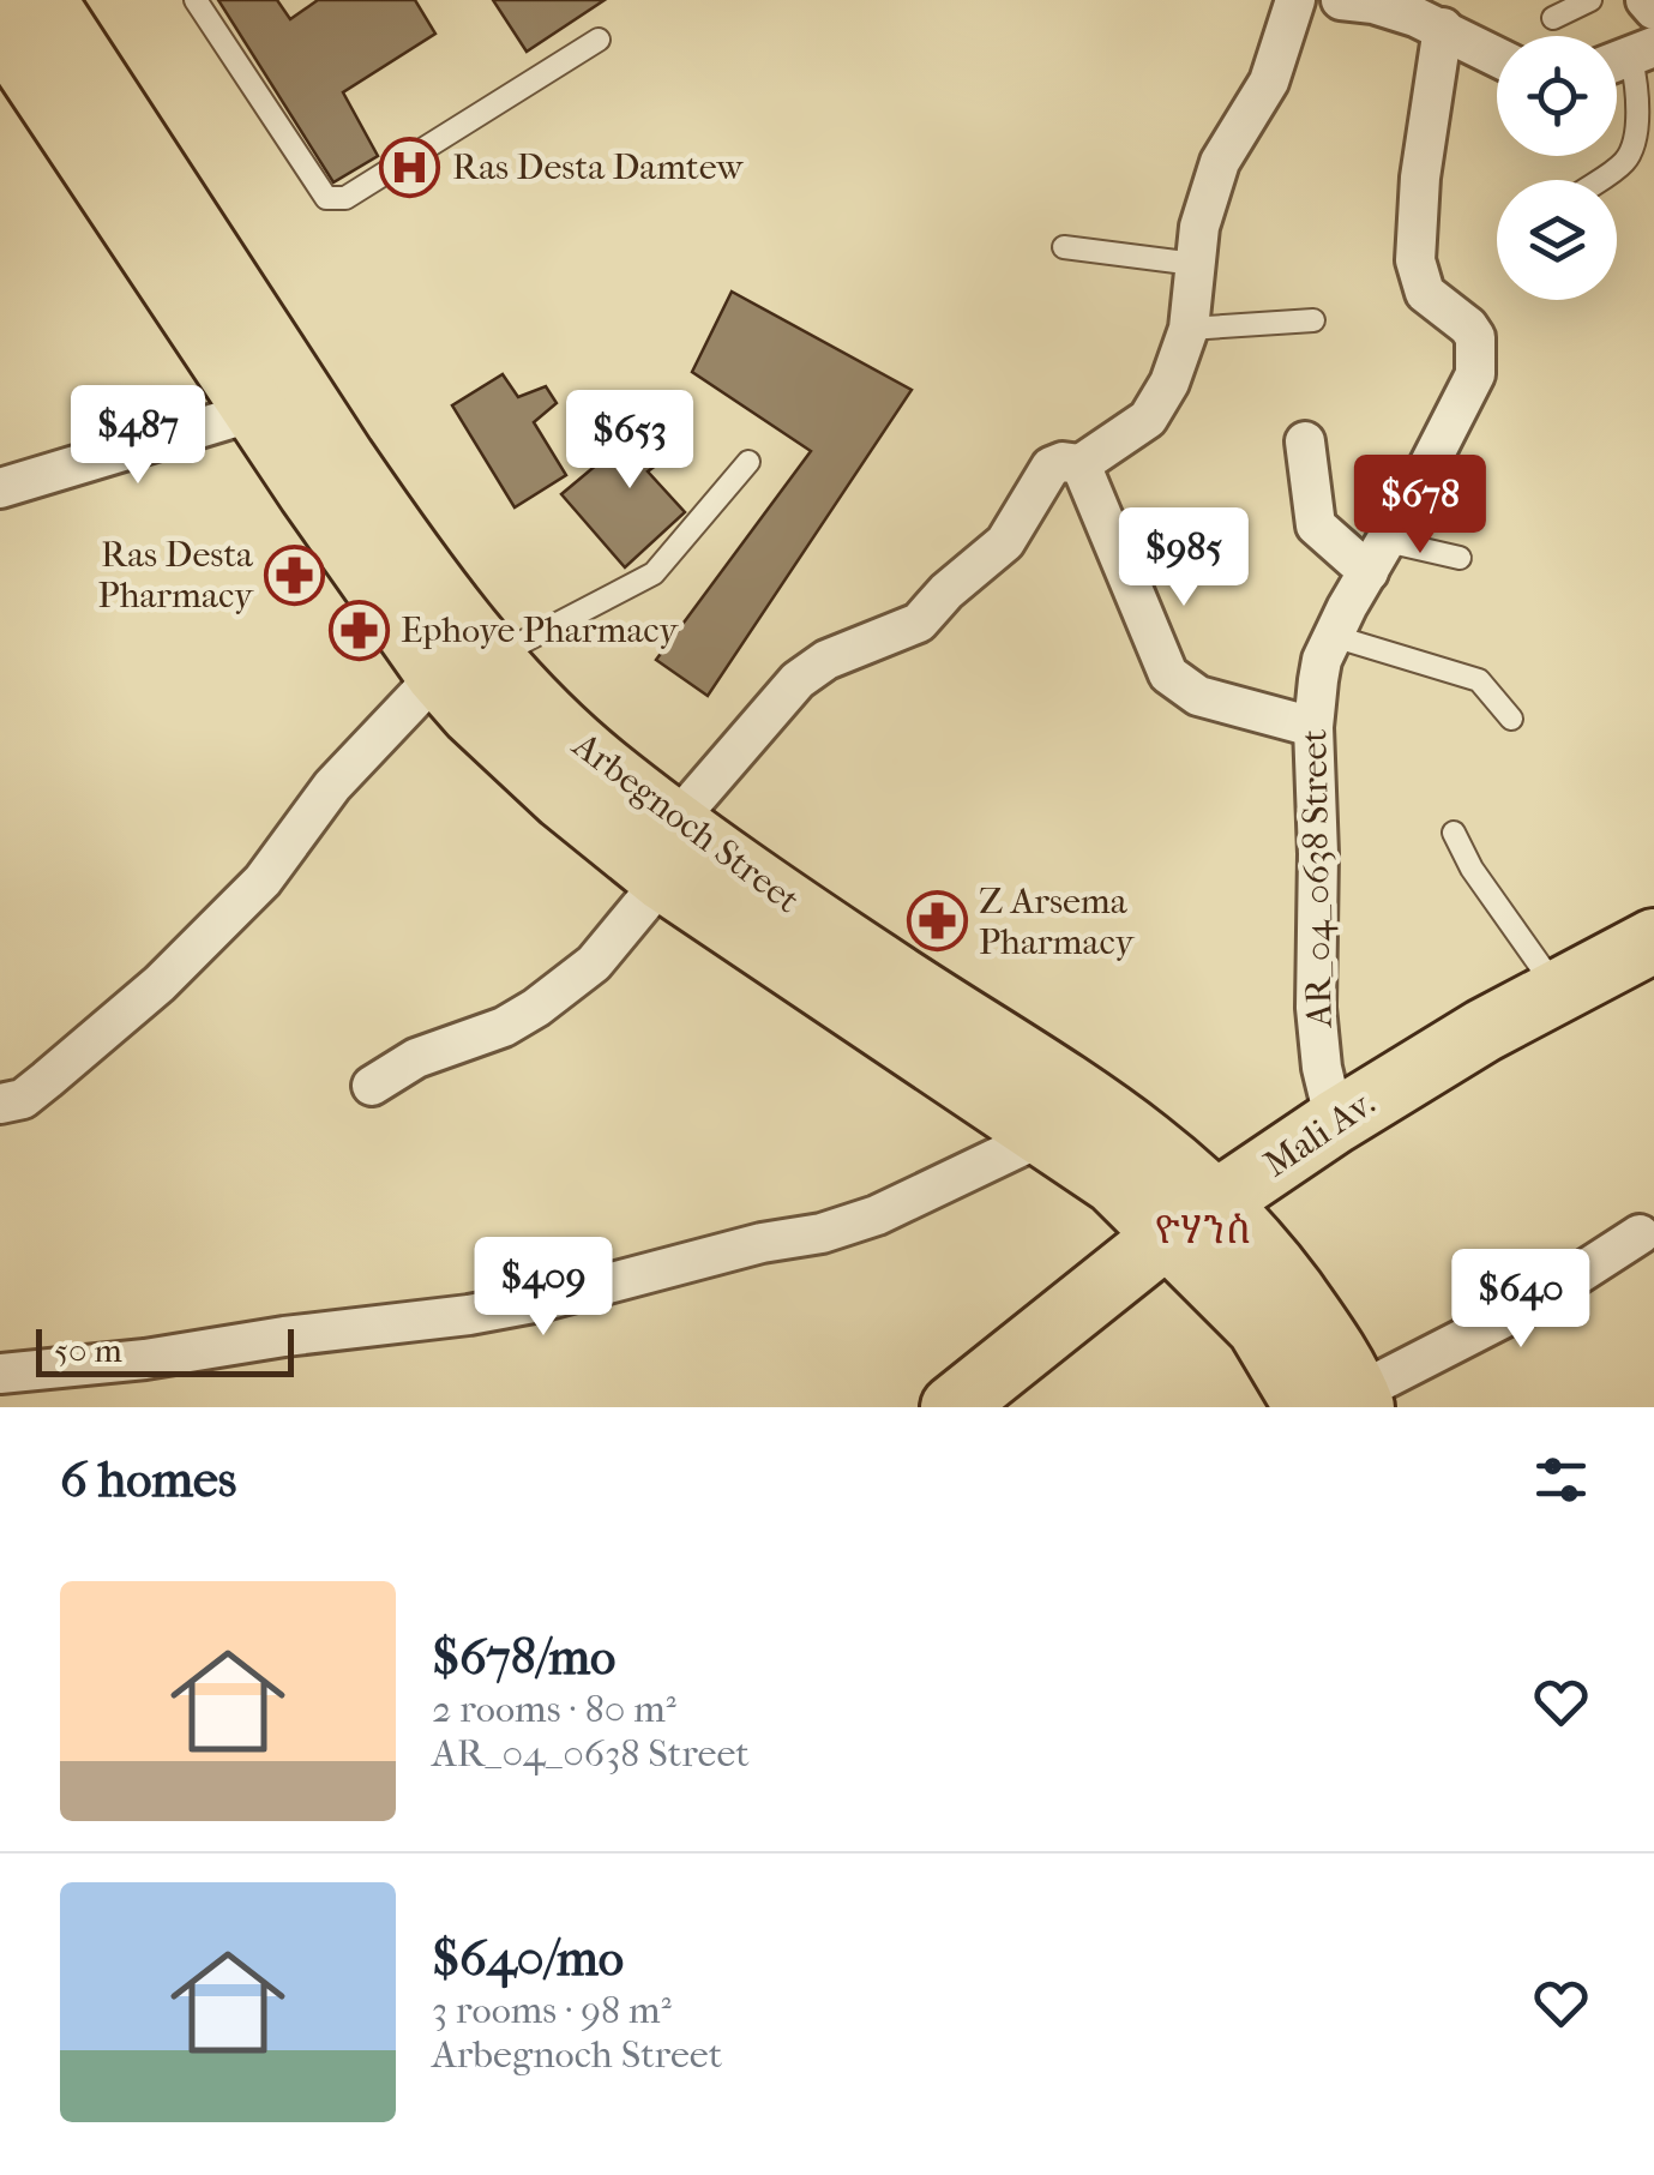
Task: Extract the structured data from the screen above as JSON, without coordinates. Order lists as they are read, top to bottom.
{
  "streets": {
    "main road": ["Arbegnoch Street", "Mali Av."],
    "street": ["AR_04_0638 Street"]
  },
  "crossings": [
    ["Arbegnoch Street", "Mali Av."],
    ["AR_04_0638 Street", "Mali Av."]
  ],
  "districts": ["ዮሃንስ"],
  "places": {
    "hospital": ["Ras Desta Damtew"],
    "pharmacy": ["Ras Desta Pharmacy", "Ephoye Pharmacy", "Z Arsema Pharmacy"]
  },
  "scale_bar": "50 m",
  "page": {
    "price": [
      "$487",
      "$653",
      "$678",
      "$985",
      "$409",
      "$640"
    ],
    "scale": "50 m",
    "heading": "6 homes",
    "list": [
      {
        "name": "$678/mo",
        "note": "2 rooms · 80 m² · AR_04_0638 Street"
      },
      {
        "name": "$640/mo",
        "note": "3 rooms · 98 m² · Arbegnoch Street"
      }
    ]
  }
}
